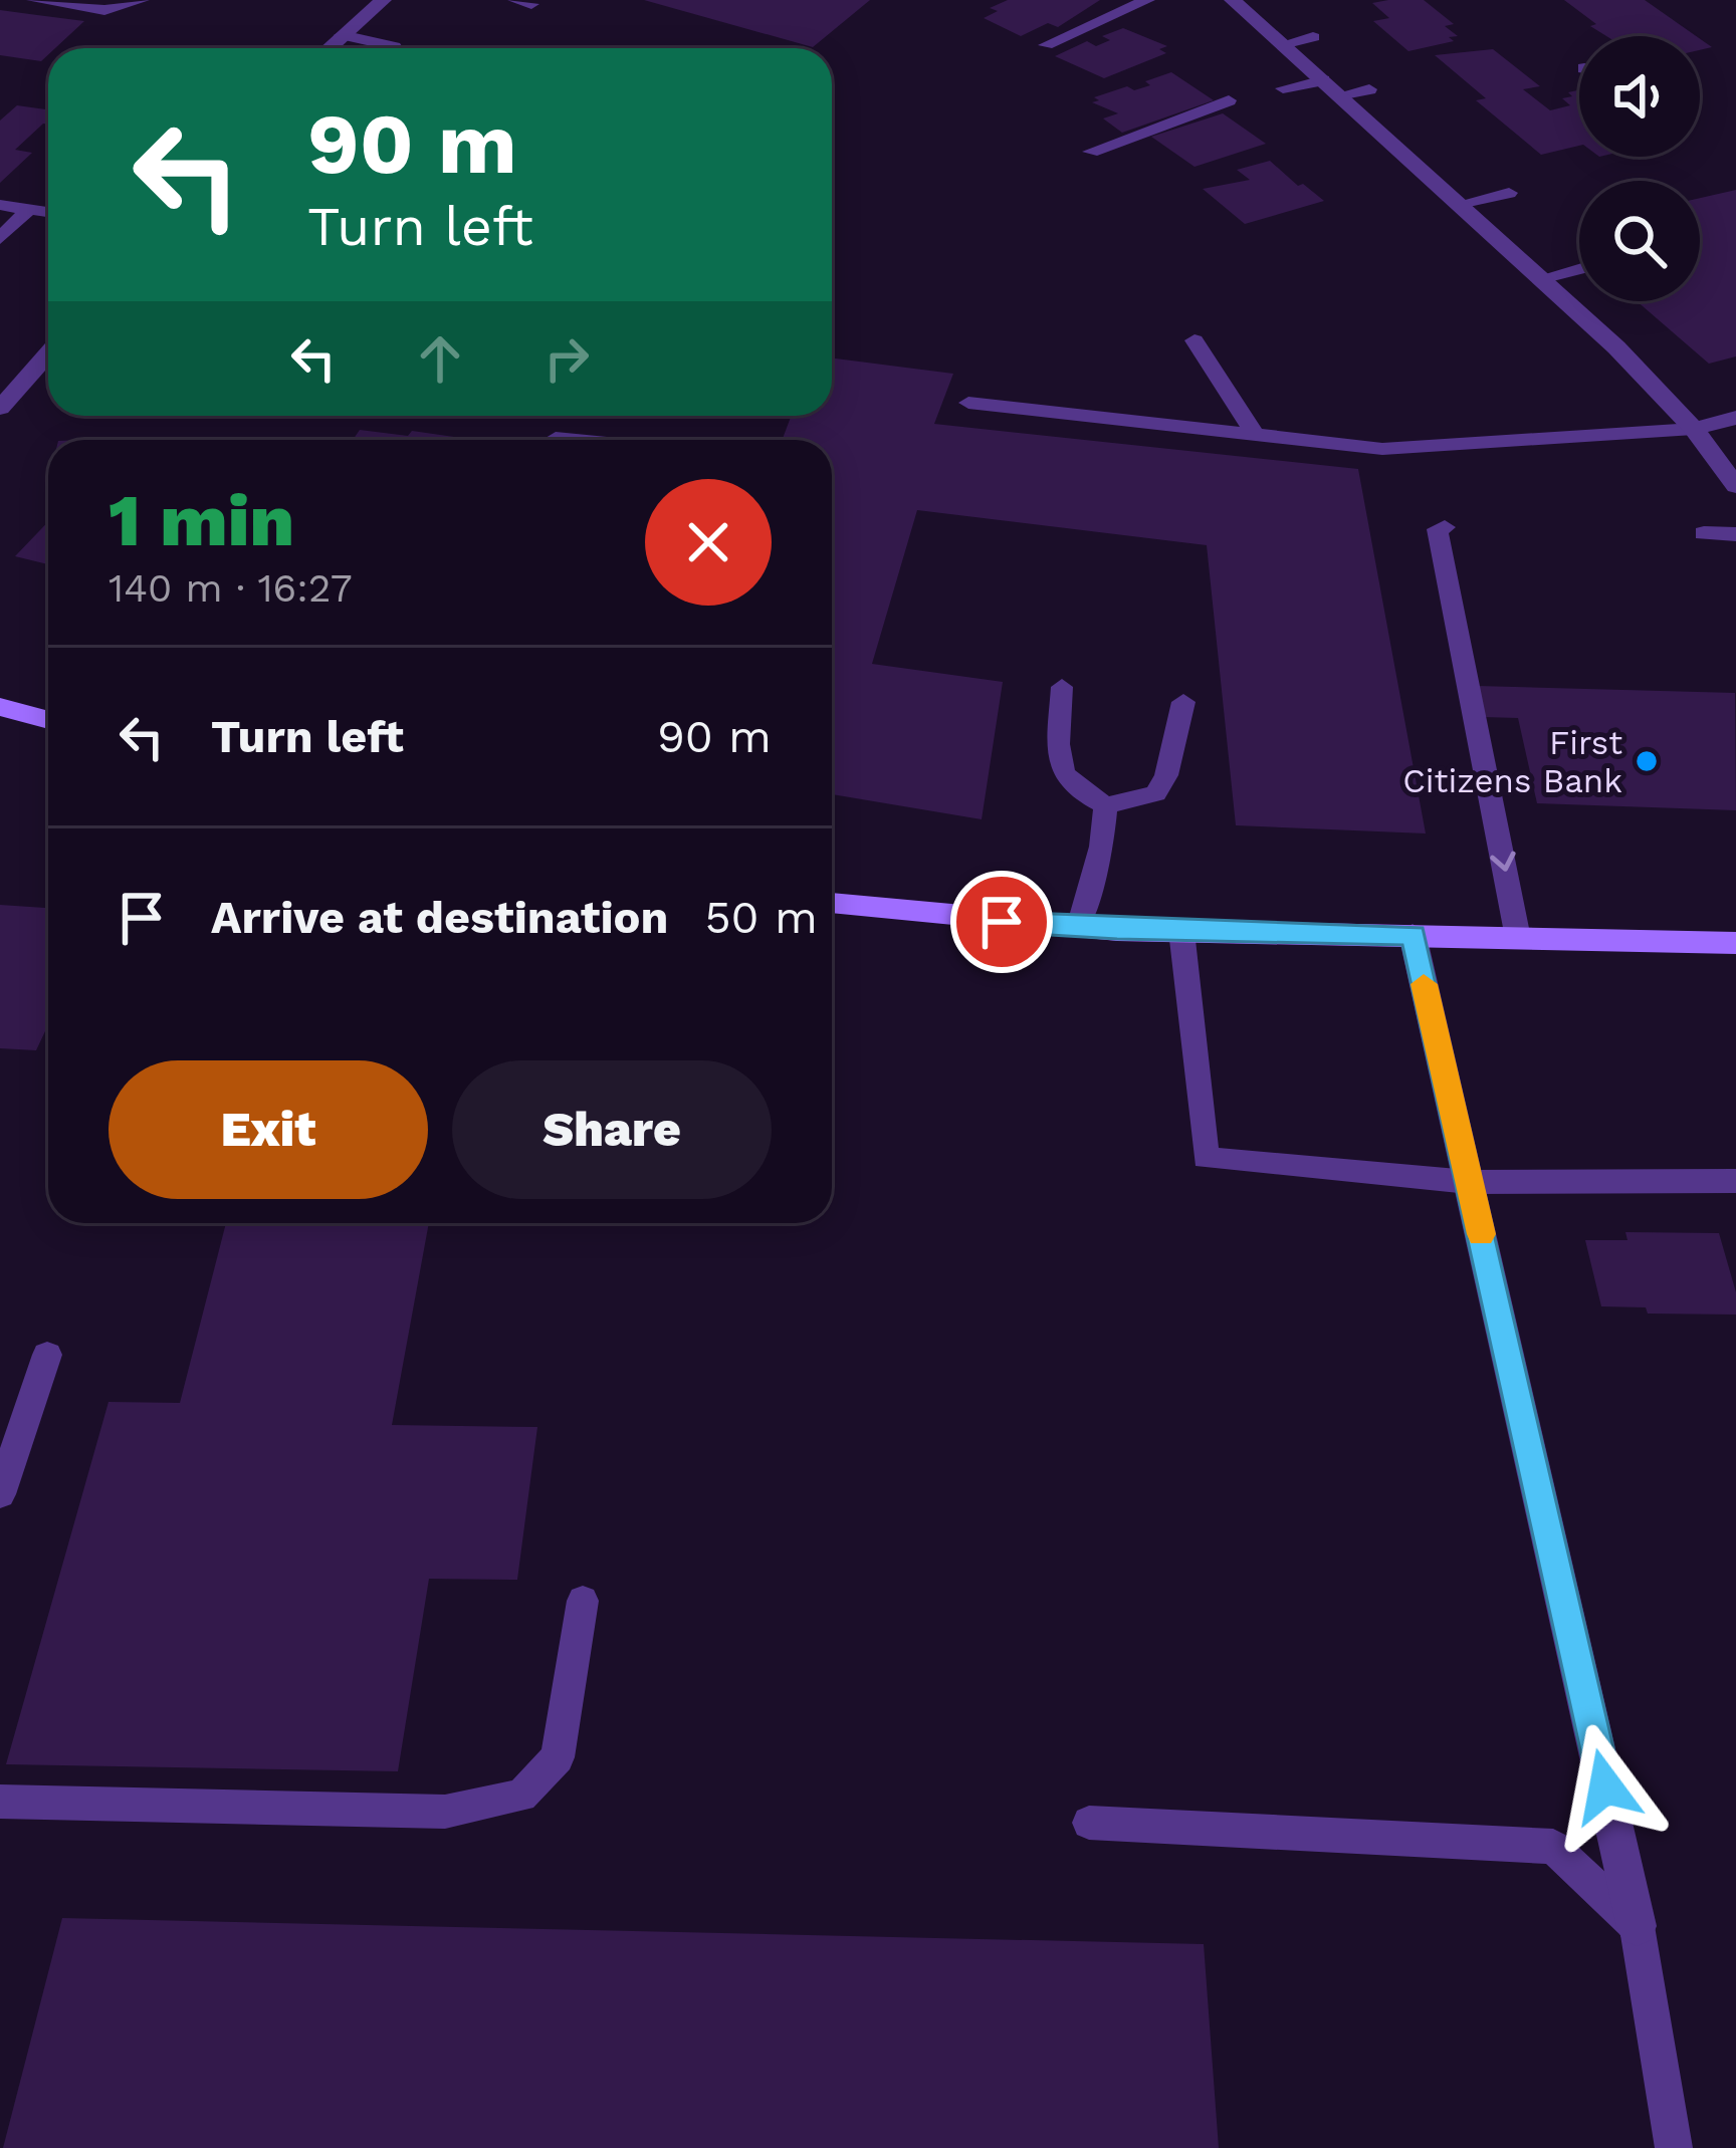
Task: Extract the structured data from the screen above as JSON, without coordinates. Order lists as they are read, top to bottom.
{
  "places": ["First Citizens Bank"],
  "page": {
    "turn": ["90 m", "Turn left"],
    "heading": ["1 min", "140 m · 16:27"],
    "list": [
      {
        "name": "Turn left",
        "value": "90 m"
      },
      {
        "name": "Arrive at destination",
        "value": "50 m"
      }
    ],
    "buttons": ["Exit", "Share"]
  }
}
